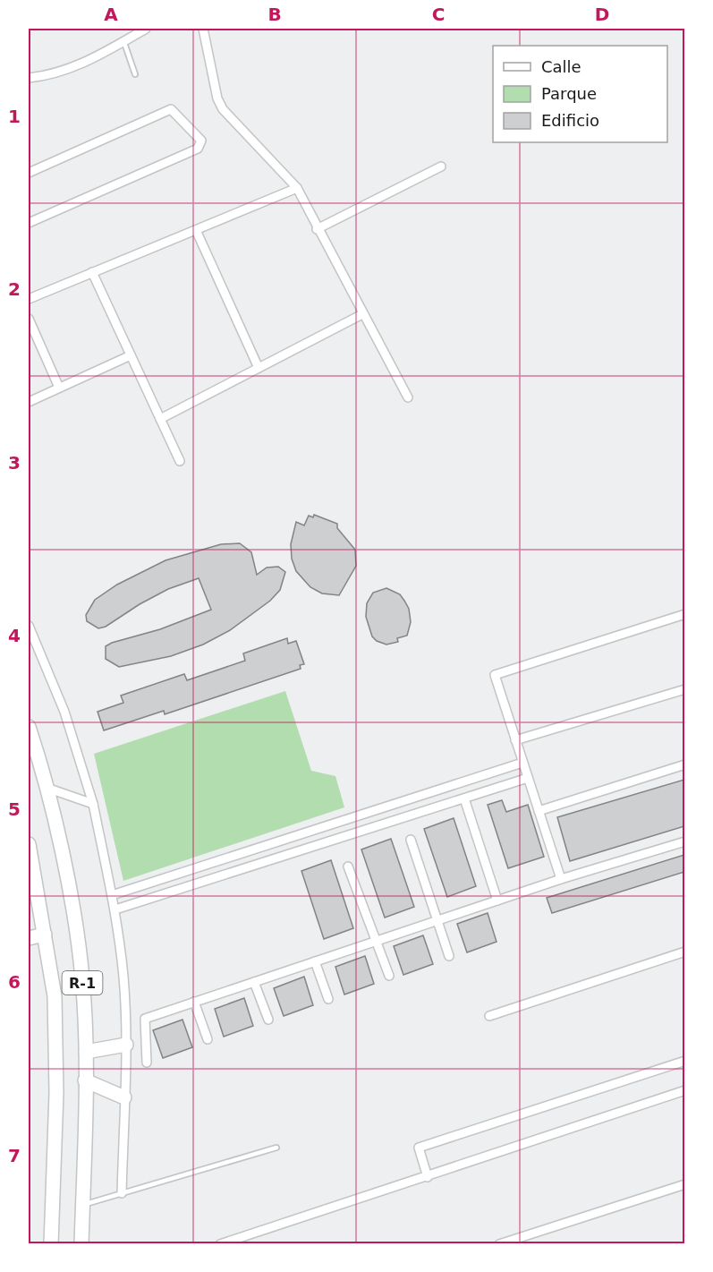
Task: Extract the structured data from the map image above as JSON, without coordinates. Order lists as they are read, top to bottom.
{
  "streets": {
    "main road": ["R-1"]
  },
  "legend": ["Calle", "Parque", "Edificio"],
  "grid": {
    "columns": [
      "A",
      "B",
      "C",
      "D"
    ],
    "rows": [
      "1",
      "2",
      "3",
      "4",
      "5",
      "6",
      "7"
    ]
  }
}
